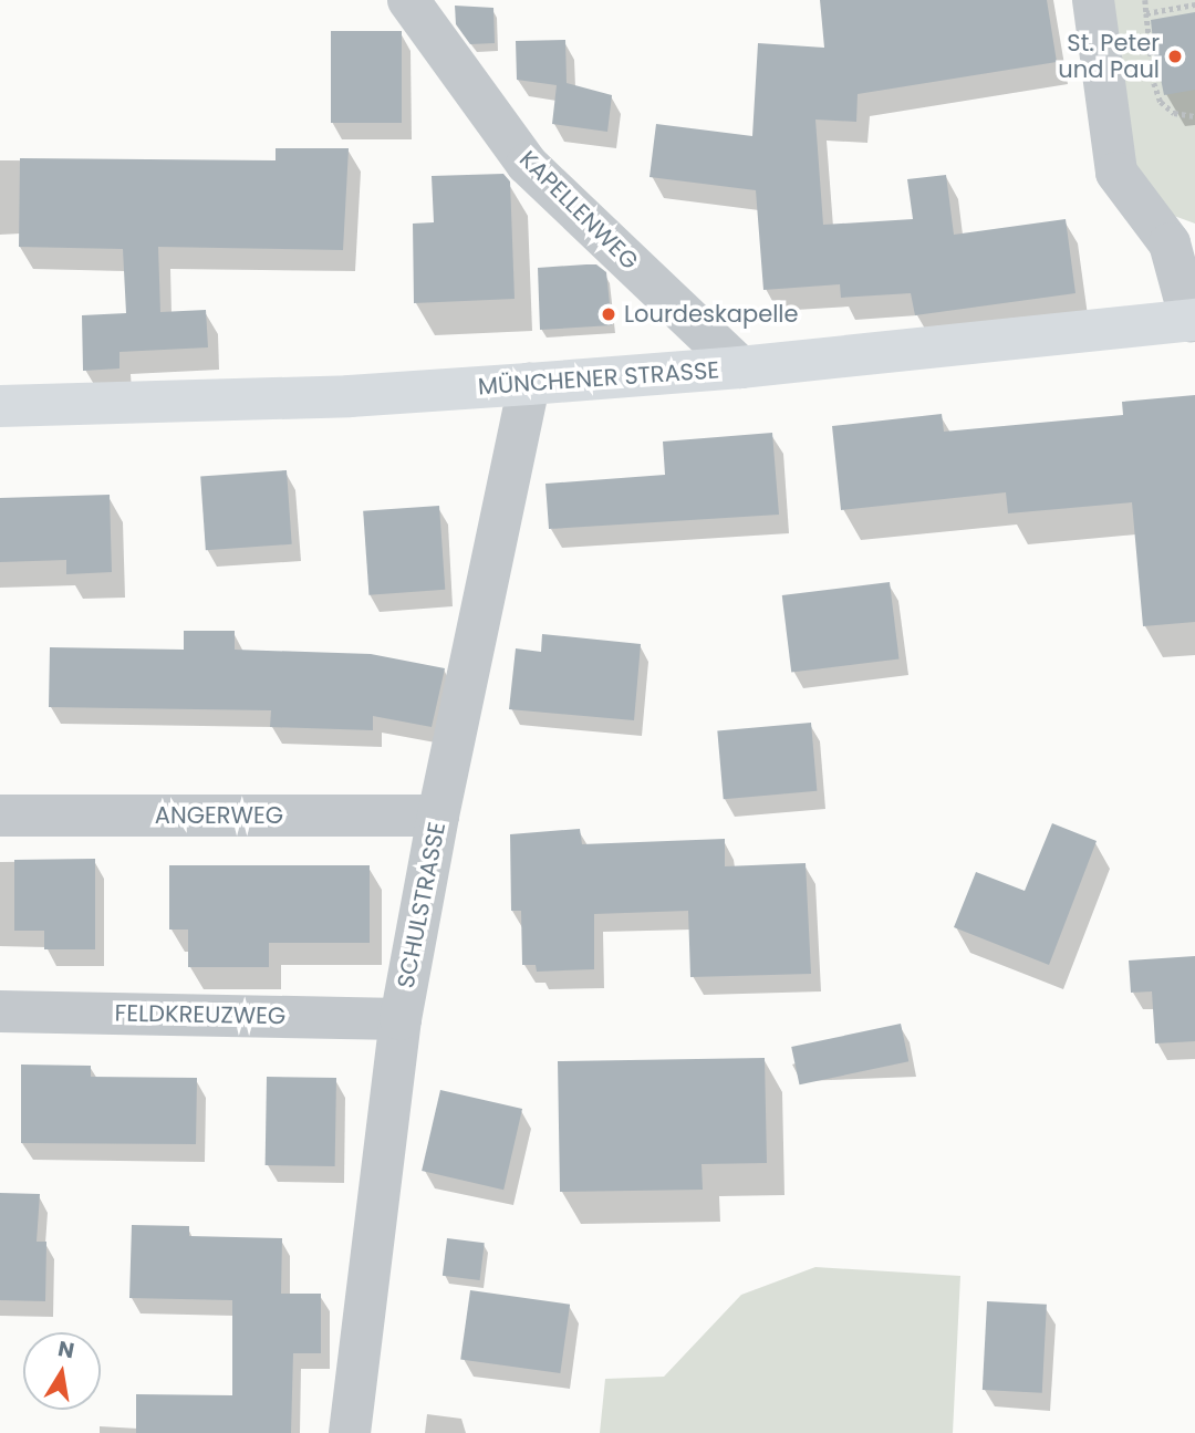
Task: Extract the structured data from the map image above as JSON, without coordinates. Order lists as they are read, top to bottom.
{
  "streets": {
    "street": [
      "KAPELLENWEG",
      "MÜNCHENER STRASSE",
      "ANGERWEG",
      "SCHULSTRASSE",
      "FELDKREUZWEG"
    ]
  },
  "crossings": [
    ["KAPELLENWEG", "MÜNCHENER STRASSE"],
    ["MÜNCHENER STRASSE", "SCHULSTRASSE"],
    ["ANGERWEG", "SCHULSTRASSE"],
    ["SCHULSTRASSE", "FELDKREUZWEG"]
  ],
  "places": ["St. Peter und Paul", "Lourdeskapelle"],
  "north": "top"
}
